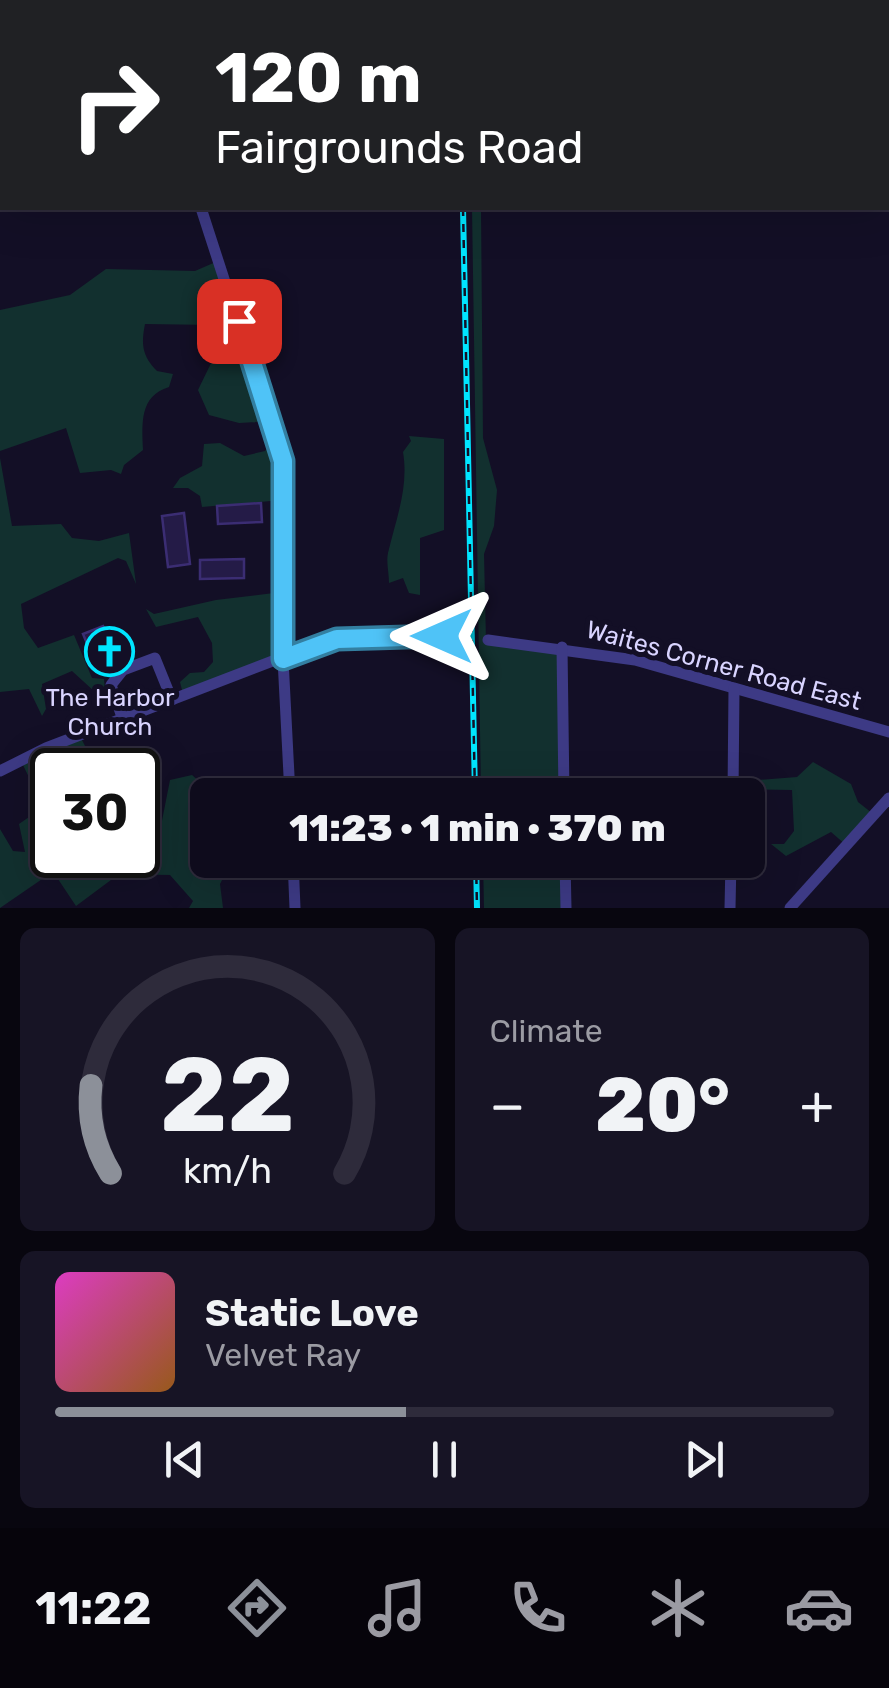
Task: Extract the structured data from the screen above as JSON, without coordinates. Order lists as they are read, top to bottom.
{
  "streets": {
    "street": ["Waites Corner Road East"]
  },
  "places": {
    "church": ["The Harbor Church"]
  },
  "page": {
    "turn": ["120 m", "Fairgrounds Road"],
    "limit": "30",
    "trip": "11:23 · 1 min · 370 m",
    "tile": "Climate",
    "heat": ["−", "20°", "+"],
    "song": ["Static Love", "Velvet Ray"],
    "tabs": "11:22",
    "gauge": ["22", "km/h"]
  }
}
